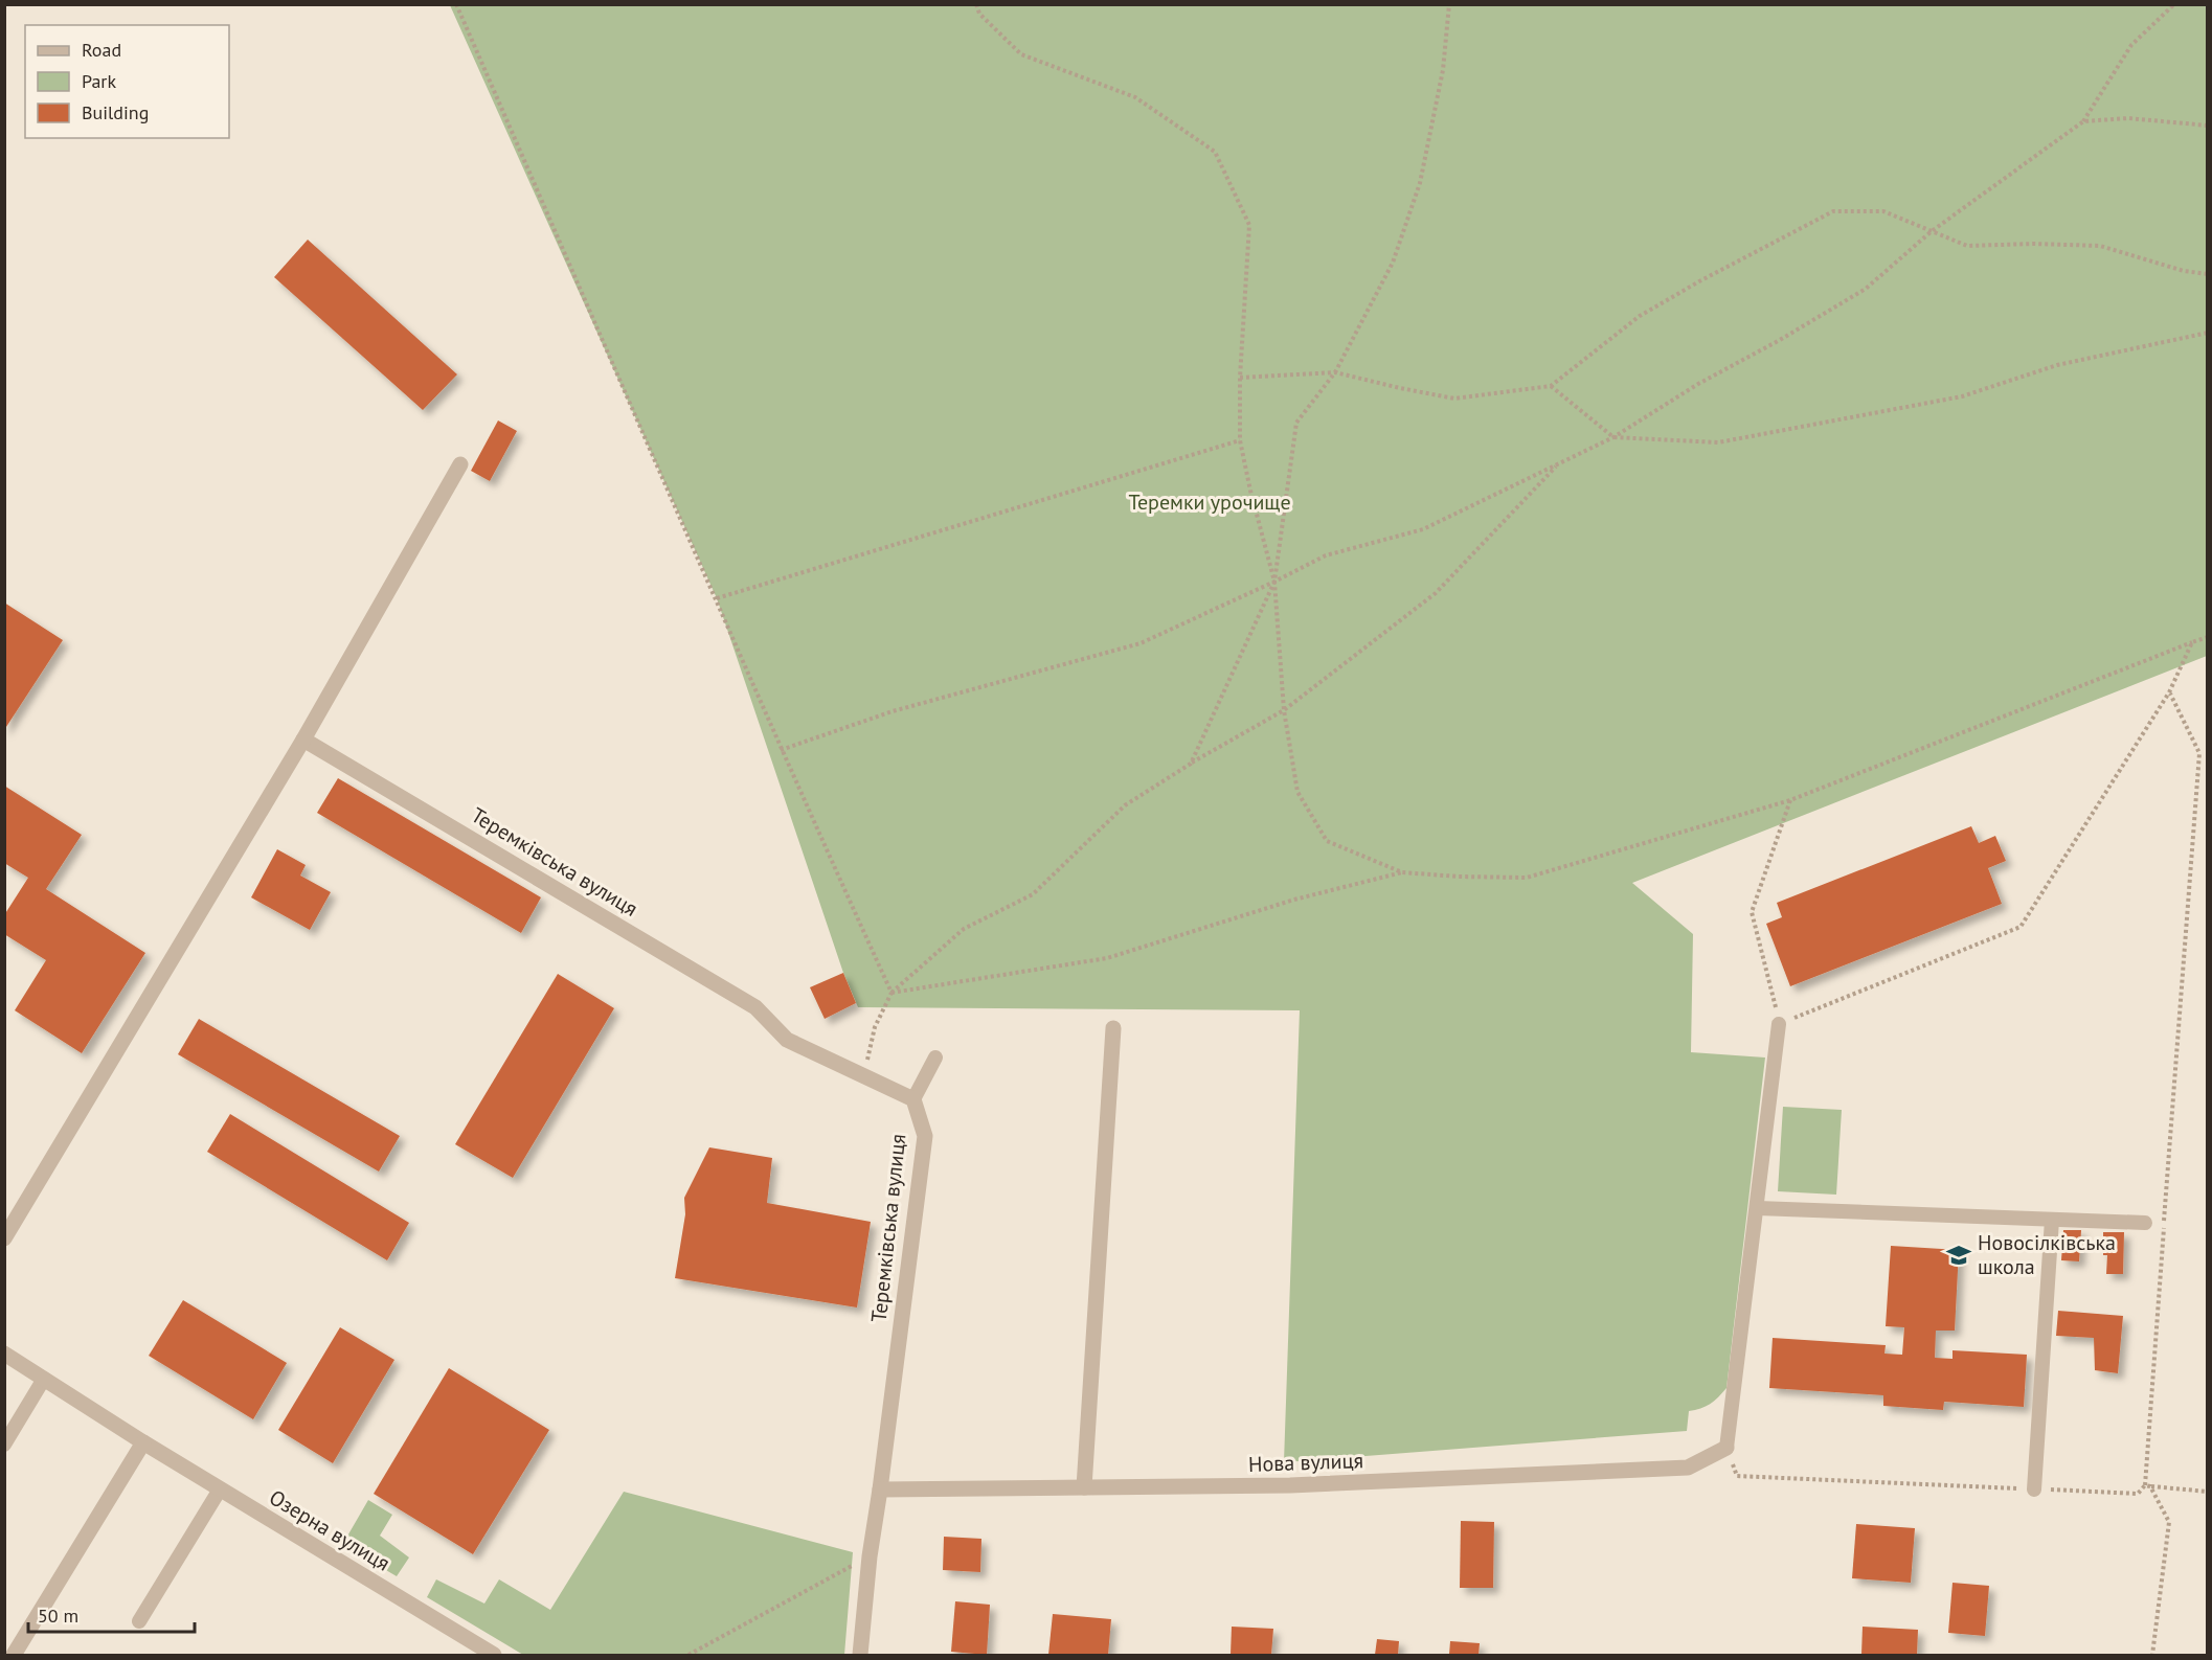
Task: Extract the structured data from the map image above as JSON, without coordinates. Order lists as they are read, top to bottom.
{
  "streets": {
    "street": ["Теремківська вулиця", "Нова вулиця", "Озерна вулиця"]
  },
  "crossings": [
    ["Теремківська вулиця", "Нова вулиця"]
  ],
  "parks": ["Теремки урочище"],
  "places": {
    "school or university": ["Новосілківська школа"]
  },
  "legend": ["Road", "Park", "Building"],
  "scale_bar": "50 m"
}
